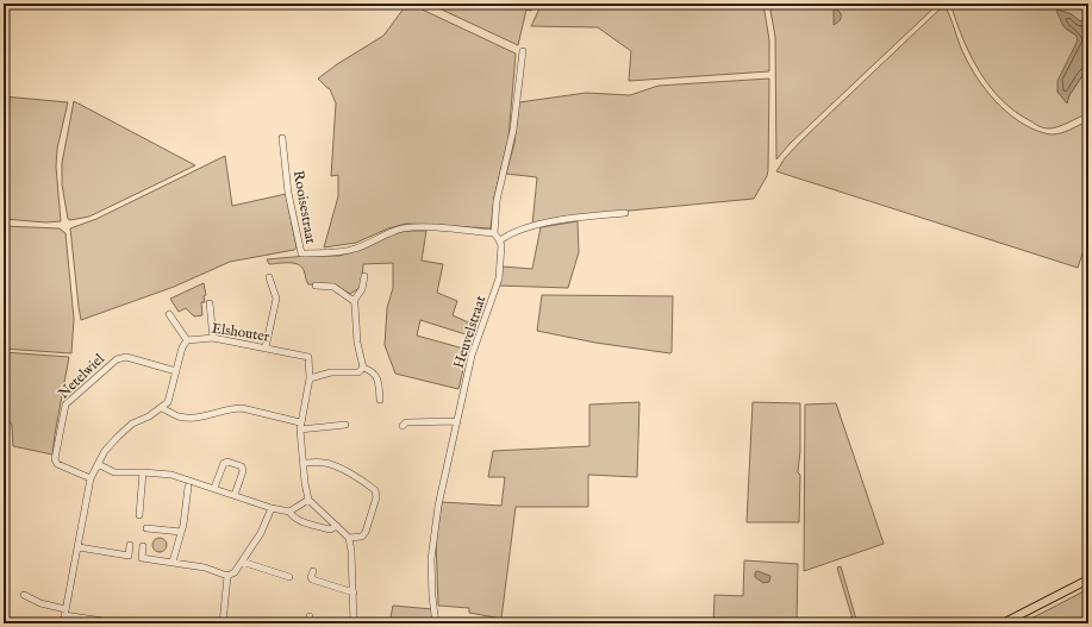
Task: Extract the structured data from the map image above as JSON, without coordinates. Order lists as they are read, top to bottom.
{
  "streets": {
    "street": [
      "Rooisestraat",
      "Elshouter",
      "Heuvelstraat",
      "Netelwiel"
    ]
  }
}
